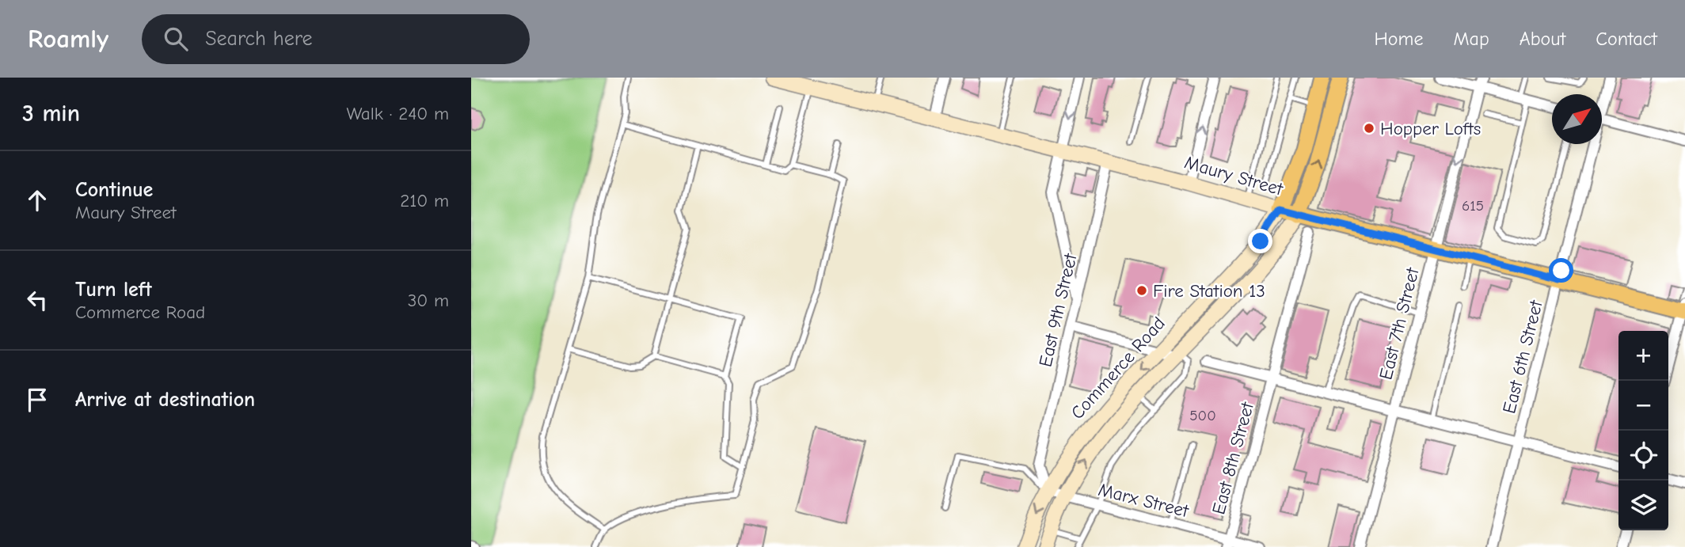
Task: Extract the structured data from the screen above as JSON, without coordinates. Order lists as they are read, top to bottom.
{
  "streets": {
    "main road": ["Maury Street", "Commerce Road"],
    "street": [
      "East 9th Street",
      "East 7th Street",
      "East 6th Street",
      "East 8th Street",
      "Marx Street"
    ]
  },
  "crossings": [
    ["Maury Street", "East 9th Street"],
    ["Maury Street", "East 7th Street"],
    ["Maury Street", "East 6th Street"],
    ["Maury Street", "Commerce Road"],
    ["East 9th Street", "Commerce Road"],
    ["East 9th Street", "Marx Street"],
    ["Commerce Road", "Marx Street"],
    ["East 8th Street", "Marx Street"]
  ],
  "places": ["Hopper Lofts", "Fire Station 13"],
  "house_numbers": ["615", "500"],
  "north": "top right",
  "page": {
    "header": "Roamly",
    "search": "Search here",
    "nav": [
      "Home",
      "Map",
      "About",
      "Contact"
    ],
    "heading": ["3 min", "Walk · 240 m"],
    "list": [
      ["Continue", "Maury Street", "210 m"],
      ["Turn left", "Commerce Road", "30 m"],
      "Arrive at destination"
    ],
    "map_buttons": ["+", "−"]
  }
}
